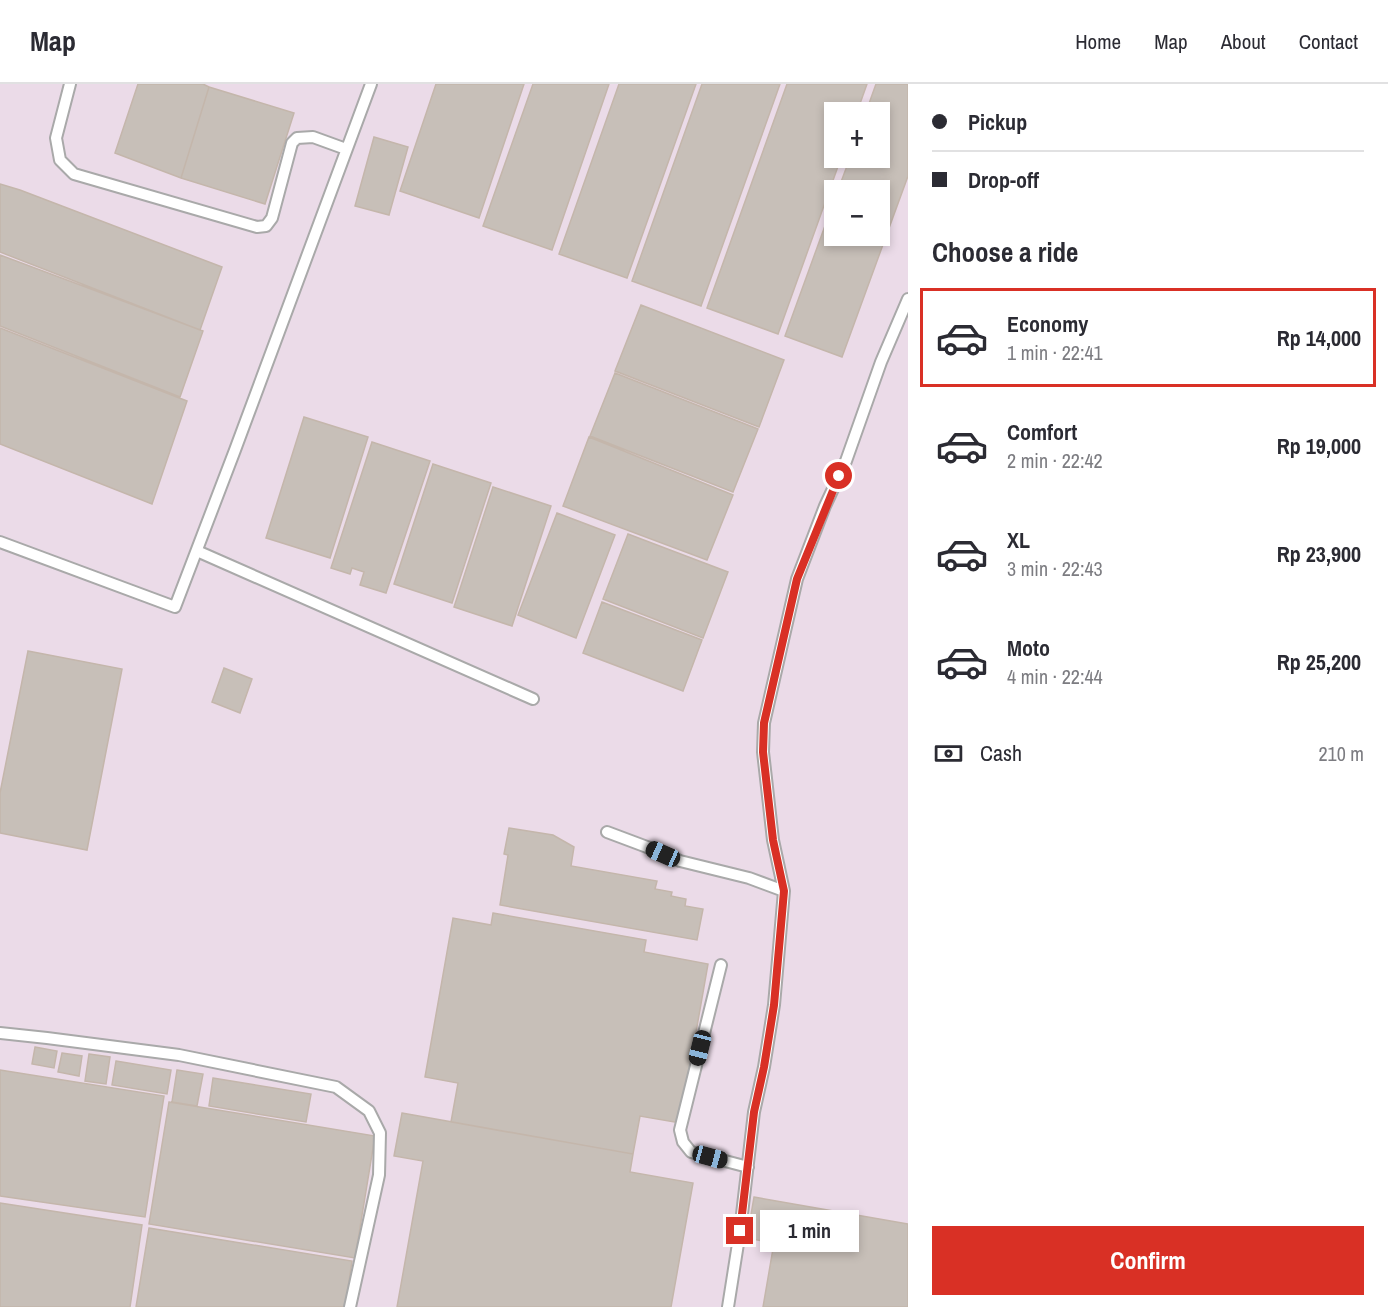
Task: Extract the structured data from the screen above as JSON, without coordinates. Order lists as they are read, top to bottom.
{
  "page": {
    "header": "Map",
    "nav": [
      "Home",
      "Map",
      "About",
      "Contact"
    ],
    "banner": ["Pickup", "Drop-off"],
    "map_buttons": ["+", "−"],
    "heading": "Choose a ride",
    "list": [
      {
        "name": "Economy",
        "note": "1 min · 22:41",
        "value": "Rp 14,000"
      },
      {
        "name": "Comfort",
        "note": "2 min · 22:42",
        "value": "Rp 19,000"
      },
      {
        "name": "XL",
        "note": "3 min · 22:43",
        "value": "Rp 23,900"
      },
      {
        "name": "Moto",
        "note": "4 min · 22:44",
        "value": "Rp 25,200"
      }
    ],
    "pay": ["Cash", "210 m"],
    "bubble": "1 min",
    "buttons": "Confirm"
  }
}
